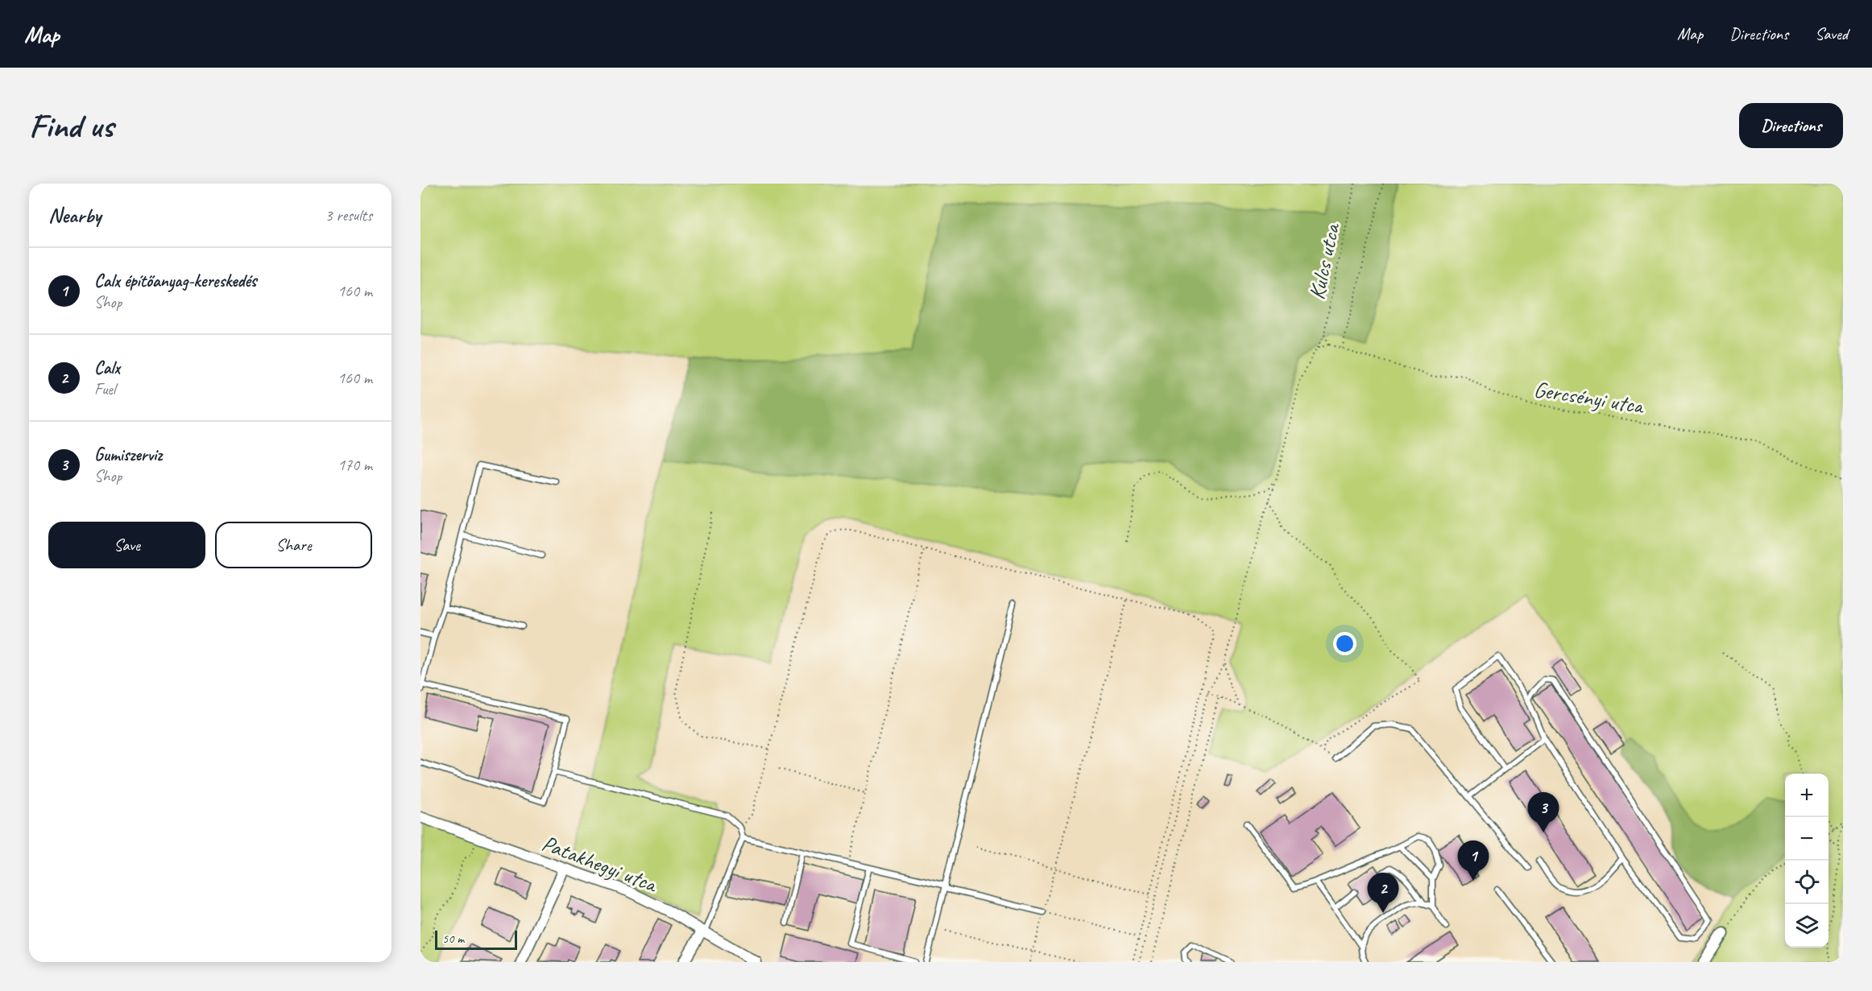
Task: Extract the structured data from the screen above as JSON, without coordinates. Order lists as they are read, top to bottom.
{
  "streets": {
    "street": ["Patakhegyi utca"],
    "path": ["Kulcs utca", "Gercsényi utca"]
  },
  "crossings": [
    ["Kulcs utca", "Gercsényi utca"]
  ],
  "scale_bar": "50 m",
  "page": {
    "header": "Map",
    "nav": ["Map", "Directions", "Saved"],
    "buttons": [
      "Directions",
      ["Save", "Share"]
    ],
    "title": "Find us",
    "heading": ["Nearby", "3 results"],
    "list": [
      {
        "mark": "1",
        "name": "Calx építőanyag-kereskedés",
        "note": "Shop",
        "value": "160 m"
      },
      {
        "mark": "2",
        "name": "Calx",
        "note": "Fuel",
        "value": "160 m"
      },
      {
        "mark": "3",
        "name": "Gumiszerviz",
        "note": "Shop",
        "value": "170 m"
      }
    ],
    "map_buttons": ["+", "−"],
    "pins": ["3", "1", "2"],
    "scale": "50 m"
  }
}
